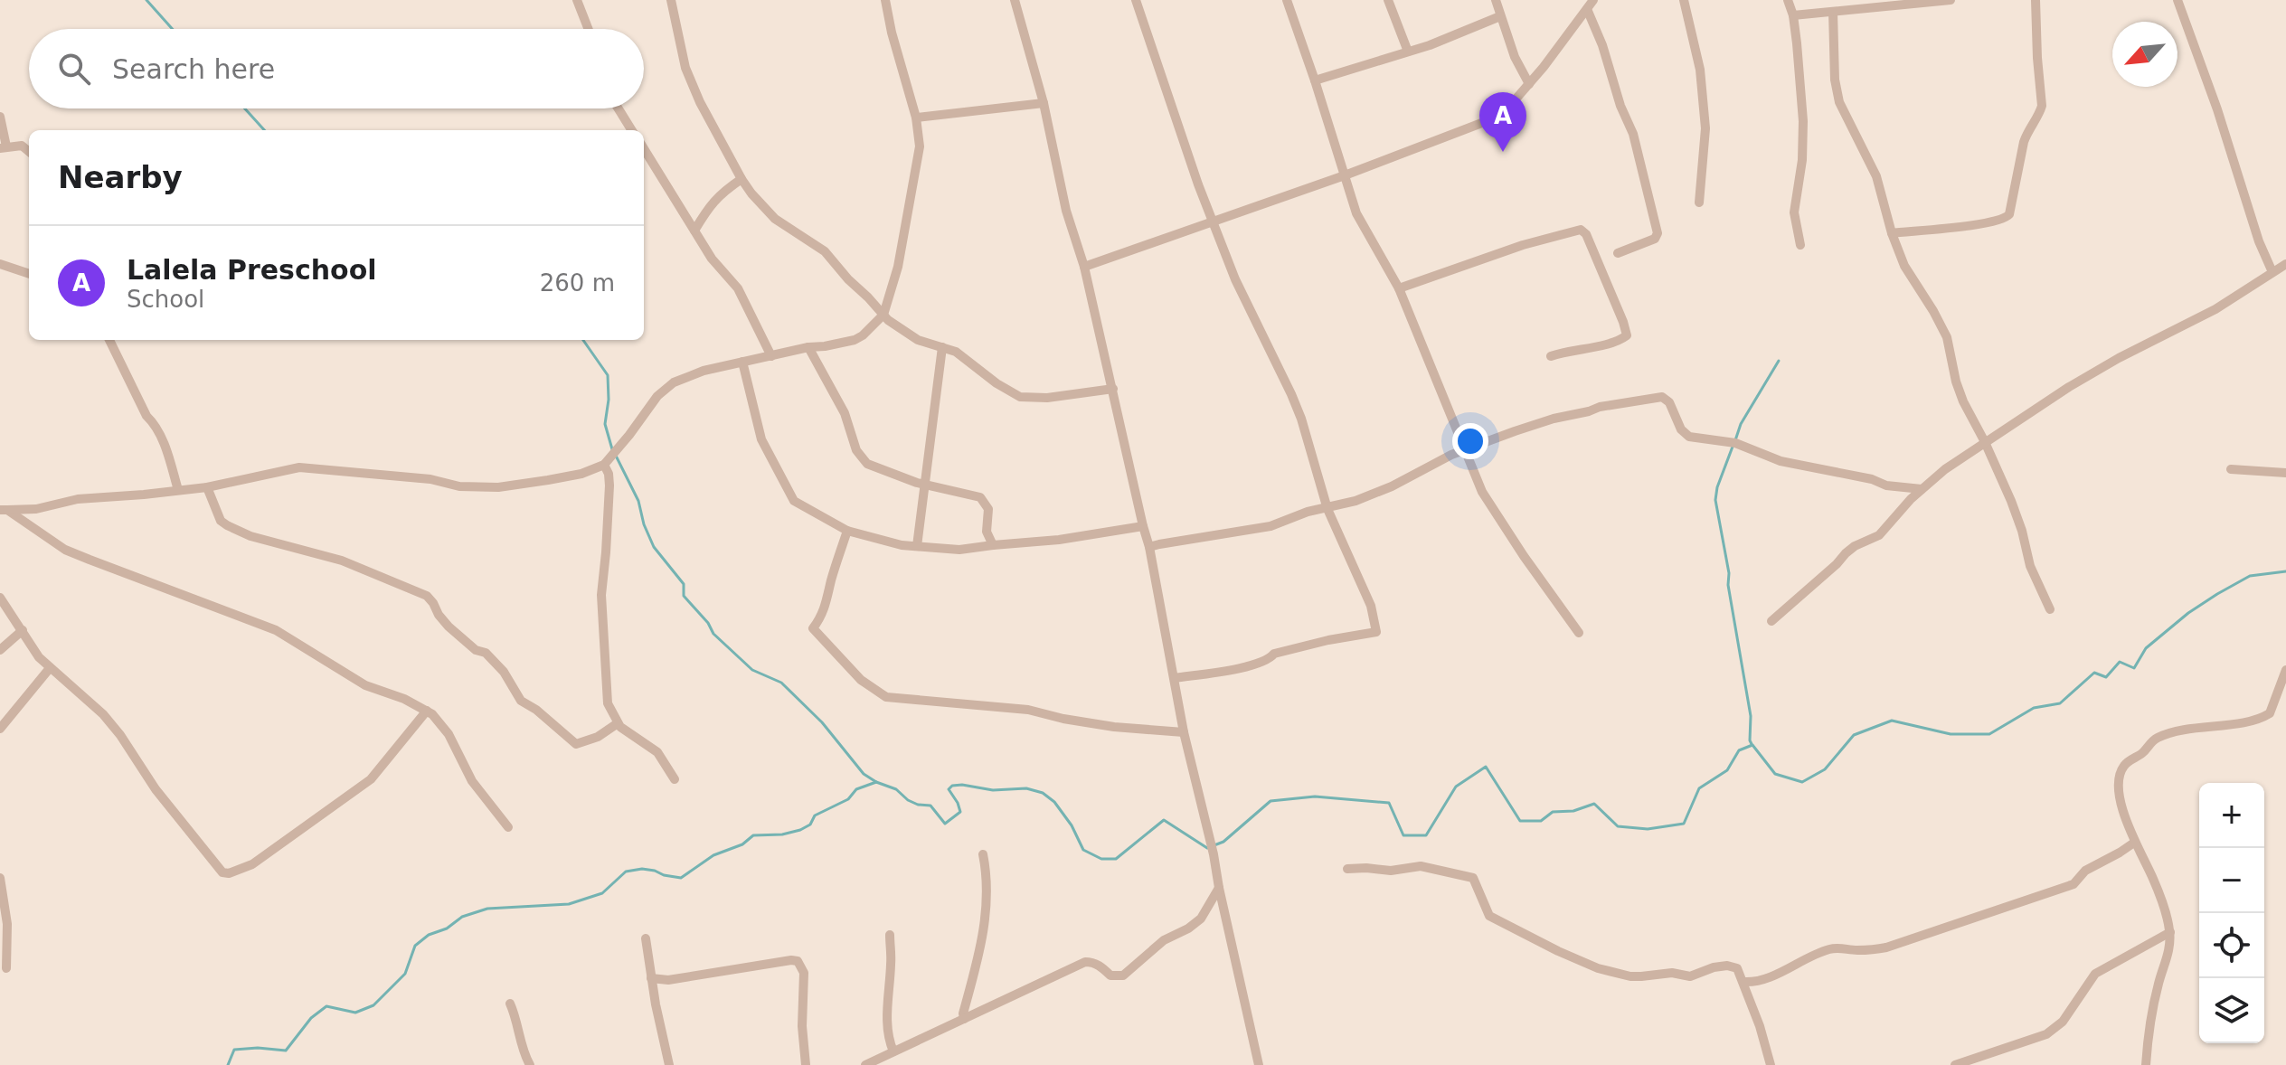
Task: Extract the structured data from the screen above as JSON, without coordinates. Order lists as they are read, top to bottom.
{
  "north": "bottom left",
  "page": {
    "search": "Search here",
    "pins": "A",
    "heading": "Nearby",
    "list": [
      {
        "mark": "A",
        "name": "Lalela Preschool",
        "note": "School",
        "value": "260 m"
      }
    ],
    "map_buttons": ["+", "−"]
  }
}
